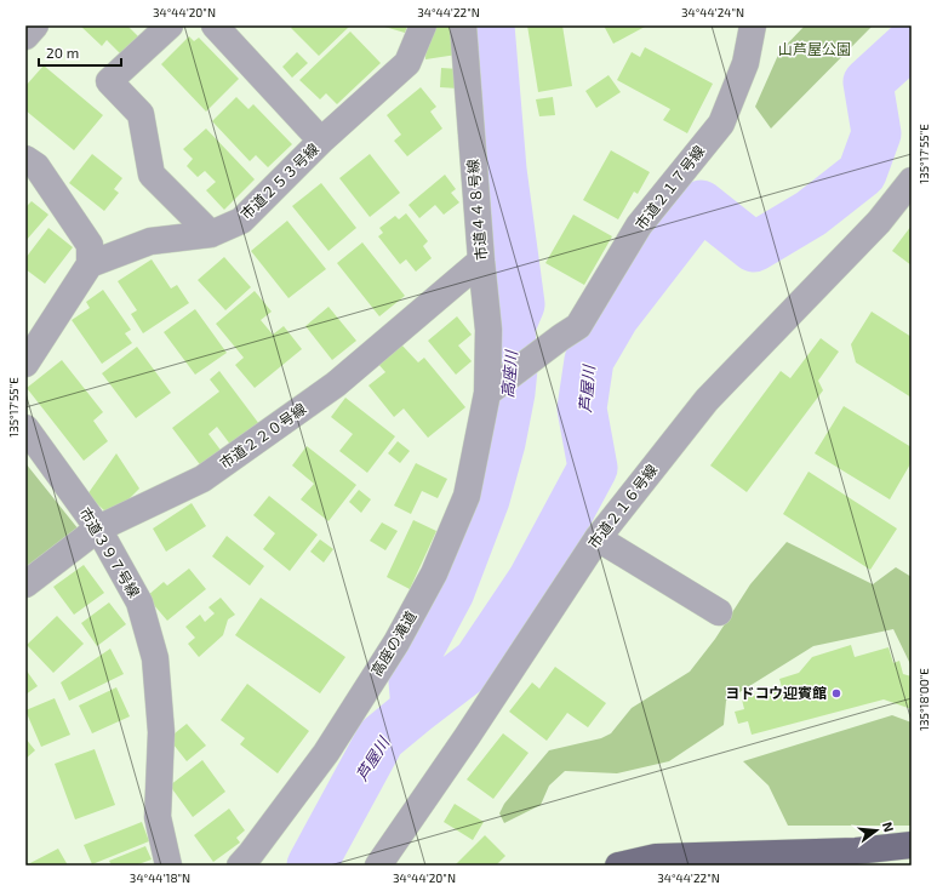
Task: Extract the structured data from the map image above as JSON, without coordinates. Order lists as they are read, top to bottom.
{
  "streets": {
    "street": [
      "市道２５３号線",
      "市道２１７号線",
      "市道４４８号線",
      "市道２２０号線",
      "市道２１６号線",
      "市道３９７号線",
      "高座の滝道"
    ]
  },
  "crossings": [
    ["市道２１７号線", "市道４４８号線"],
    ["市道２１７号線", "高座の滝道"],
    ["市道４４８号線", "市道２２０号線"],
    ["市道４４８号線", "高座の滝道"],
    ["市道２２０号線", "市道３９７号線"]
  ],
  "water": ["高座川", "芦屋川"],
  "parks": ["山芦屋公園"],
  "places": ["ヨドコウ迎賓館"],
  "scale_bar": "20 m",
  "north": "right",
  "coordinates": [
    "34°44'20\"N",
    "34°44'22\"N",
    "34°44'24\"N",
    "135°17'55\"E",
    "135°18'00\"E",
    "34°44'18\"N"
  ]
}
